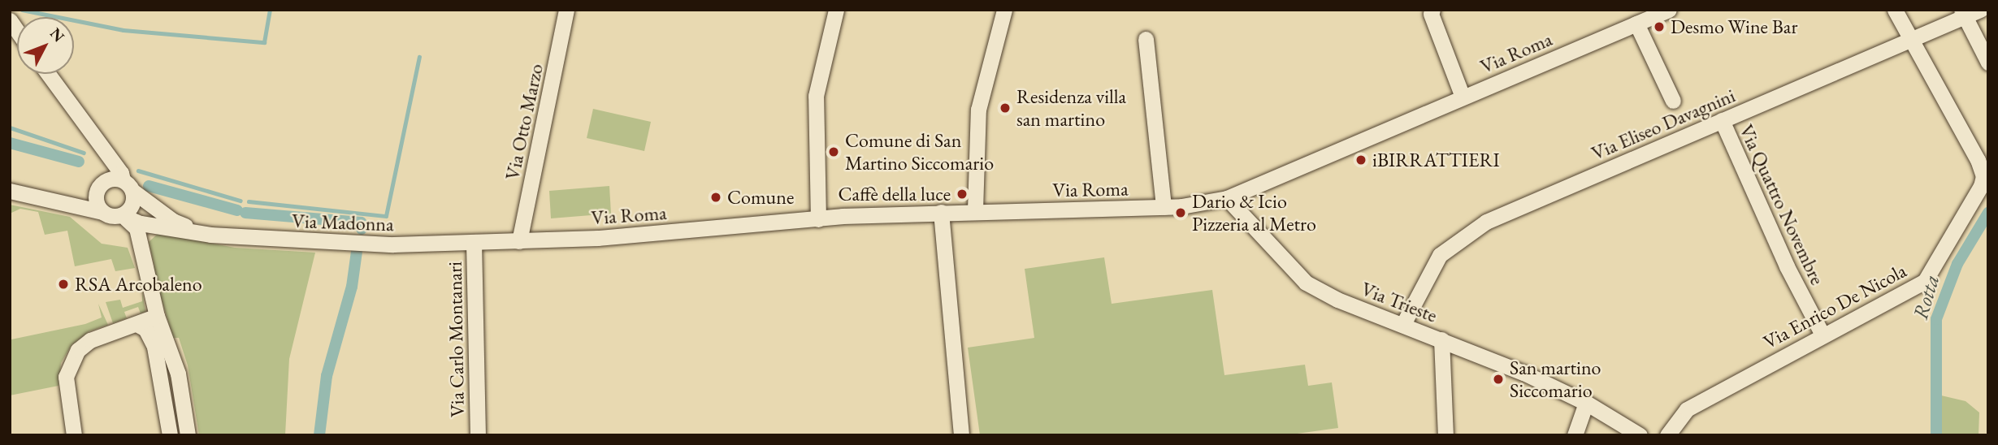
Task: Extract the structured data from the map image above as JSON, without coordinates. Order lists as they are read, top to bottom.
{
  "streets": {
    "street": [
      "Via Roma",
      "Via Otto Marzo",
      "Via Eliseo Davagnini",
      "Via Quattro Novembre",
      "Via Madonna",
      "Via Trieste",
      "Via Enrico De Nicola",
      "Via Carlo Montanari"
    ]
  },
  "crossings": [
    ["Via Roma", "Via Otto Marzo"],
    ["Via Roma", "Via Madonna"],
    ["Via Roma", "Via Trieste"],
    ["Via Roma", "Via Carlo Montanari"],
    ["Via Eliseo Davagnini", "Via Quattro Novembre"],
    ["Via Eliseo Davagnini", "Via Trieste"],
    ["Via Eliseo Davagnini", "Via Enrico De Nicola"],
    ["Via Quattro Novembre", "Via Enrico De Nicola"],
    ["Via Madonna", "Via Carlo Montanari"]
  ],
  "water": ["Rotta"],
  "places": [
    "Desmo Wine Bar",
    "Residenza villa san martino",
    "Comune di San Martino Siccomario",
    "iBIRRATTIERI",
    "Caffè della luce",
    "Comune",
    "Dario & Icio Pizzeria al Metro",
    "RSA Arcobaleno",
    "San martino Siccomario"
  ],
  "north": "top right"
}
